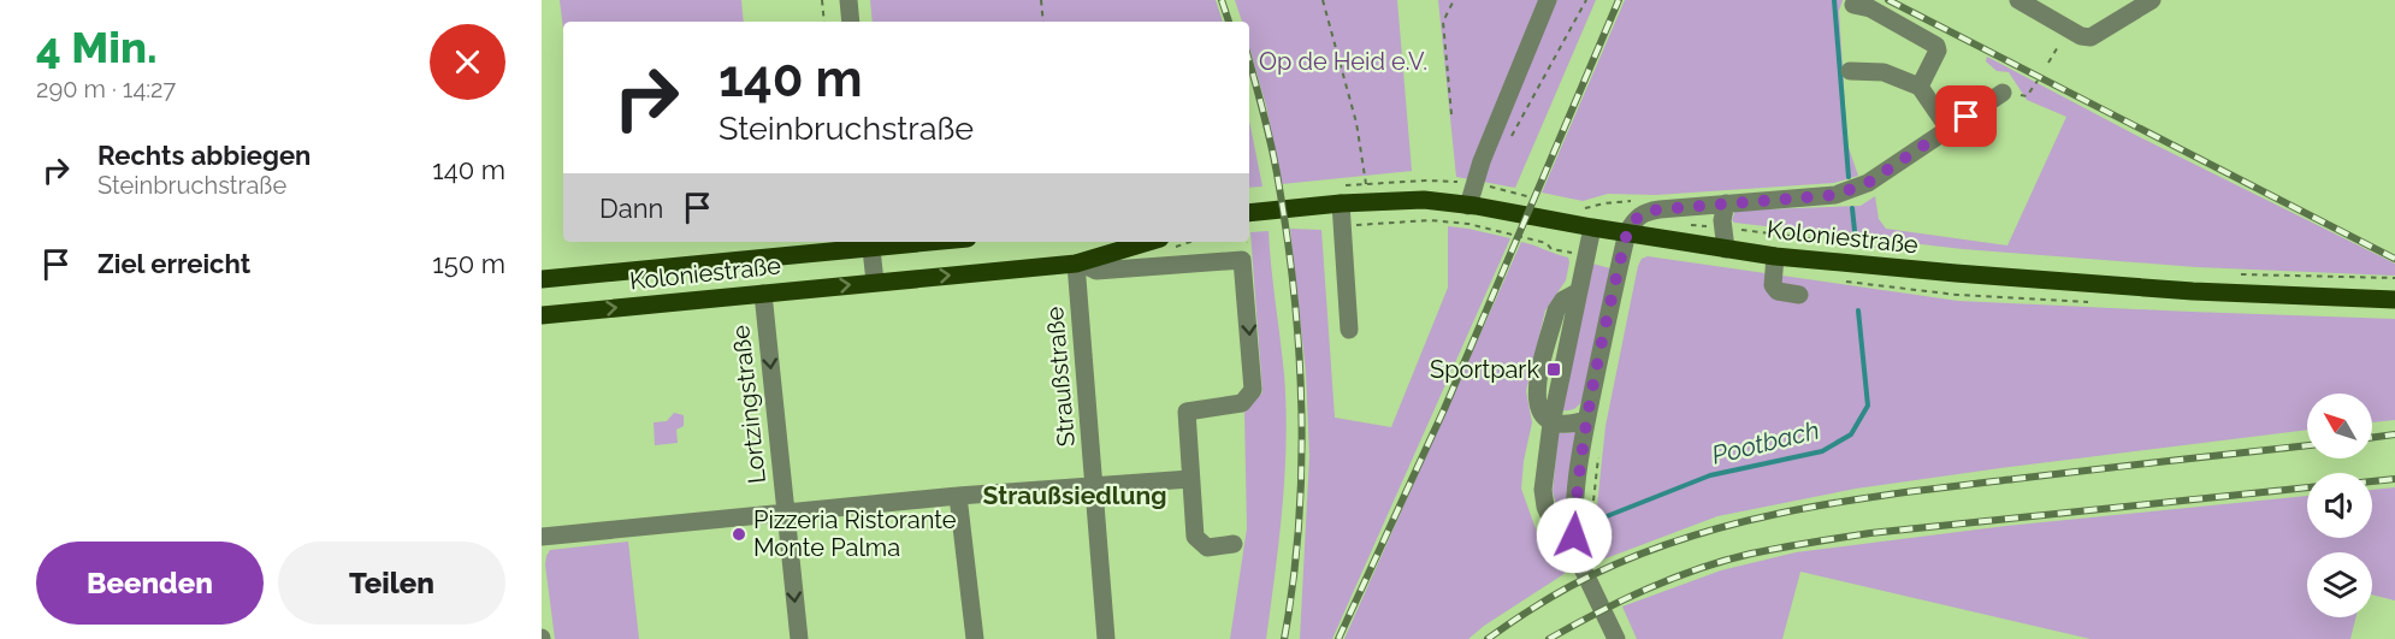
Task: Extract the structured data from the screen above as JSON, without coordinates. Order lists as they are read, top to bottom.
{
  "streets": {
    "main road": ["Koloniestraße"],
    "street": ["Straußstraße", "Lortzingstraße"]
  },
  "crossings": [
    ["Koloniestraße", "Straußstraße"],
    ["Koloniestraße", "Lortzingstraße"]
  ],
  "one_way": ["Lortzingstraße"],
  "districts": ["Straußsiedlung"],
  "water": ["Pootbach"],
  "parks": ["Op de Heid e.V."],
  "places": {
    "transit": ["Sportpark"],
    "other": ["Pizzeria Ristorante Monte Palma"]
  },
  "north": "top left",
  "page": {
    "heading": ["4 Min.", "290 m · 14:27"],
    "turn": ["140 m", "Steinbruchstraße"],
    "list": [
      {
        "name": "Rechts abbiegen",
        "note": "Steinbruchstraße",
        "value": "140 m"
      },
      {
        "name": "Ziel erreicht",
        "value": "150 m"
      }
    ],
    "then": "Dann",
    "buttons": ["Beenden", "Teilen"]
  }
}
